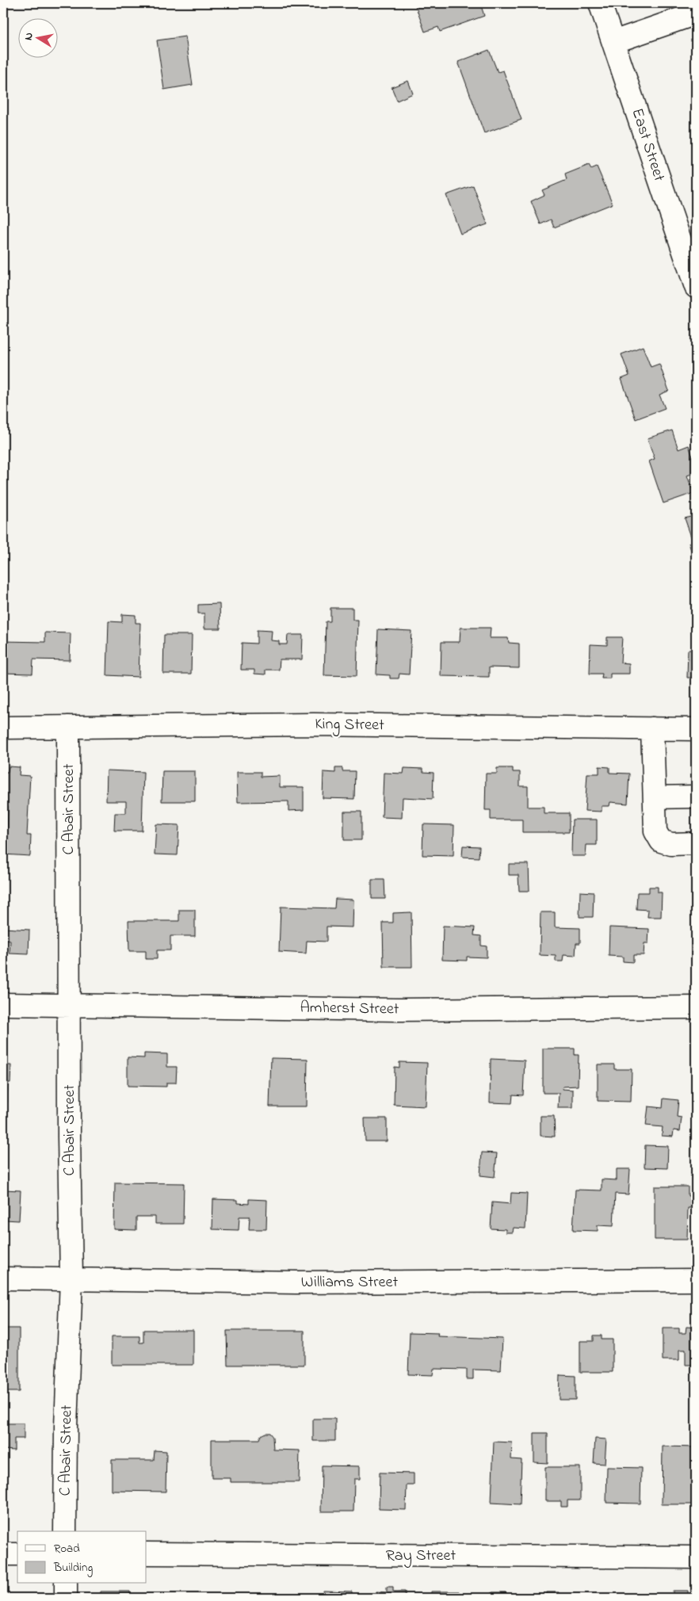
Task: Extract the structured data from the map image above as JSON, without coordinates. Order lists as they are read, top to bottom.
{
  "streets": {
    "street": [
      "East Street",
      "King Street",
      "C Abair Street",
      "Amherst Street",
      "Williams Street",
      "Ray Street"
    ]
  },
  "crossings": [
    ["King Street", "C Abair Street"],
    ["C Abair Street", "Amherst Street"],
    ["C Abair Street", "Williams Street"]
  ],
  "legend": ["Road", "Building"],
  "north": "left"
}
